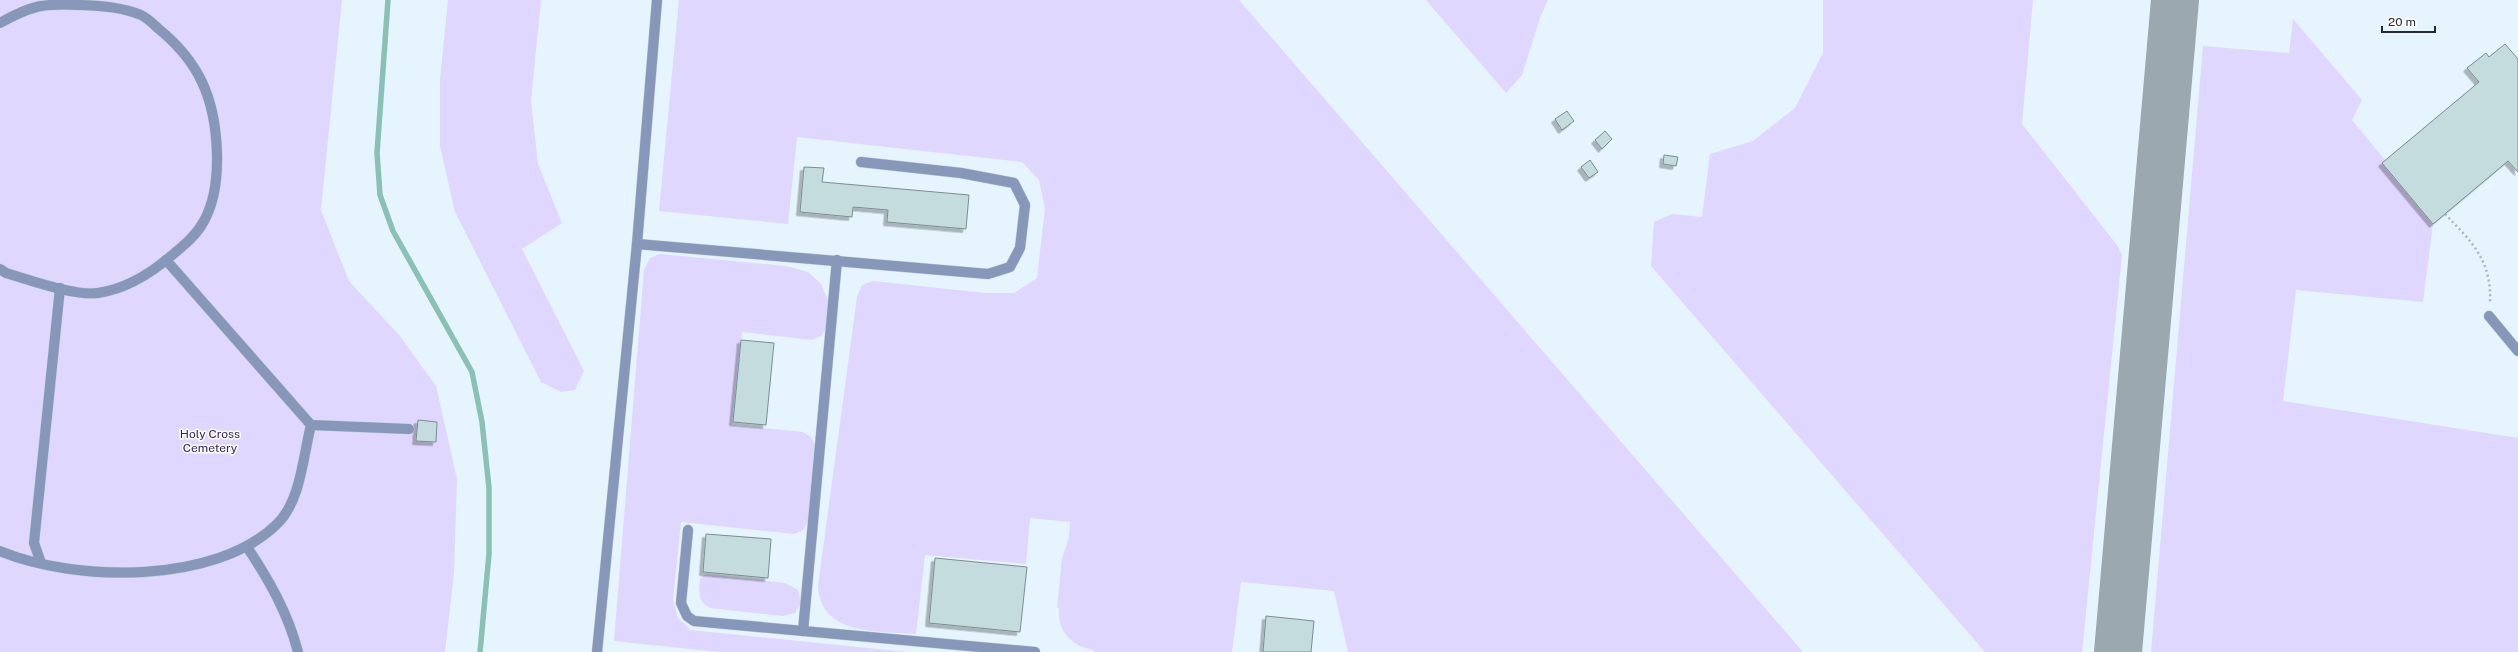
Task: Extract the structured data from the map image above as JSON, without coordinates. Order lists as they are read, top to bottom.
{
  "parks": ["Holy Cross Cemetery"],
  "scale_bar": "20 m"
}
